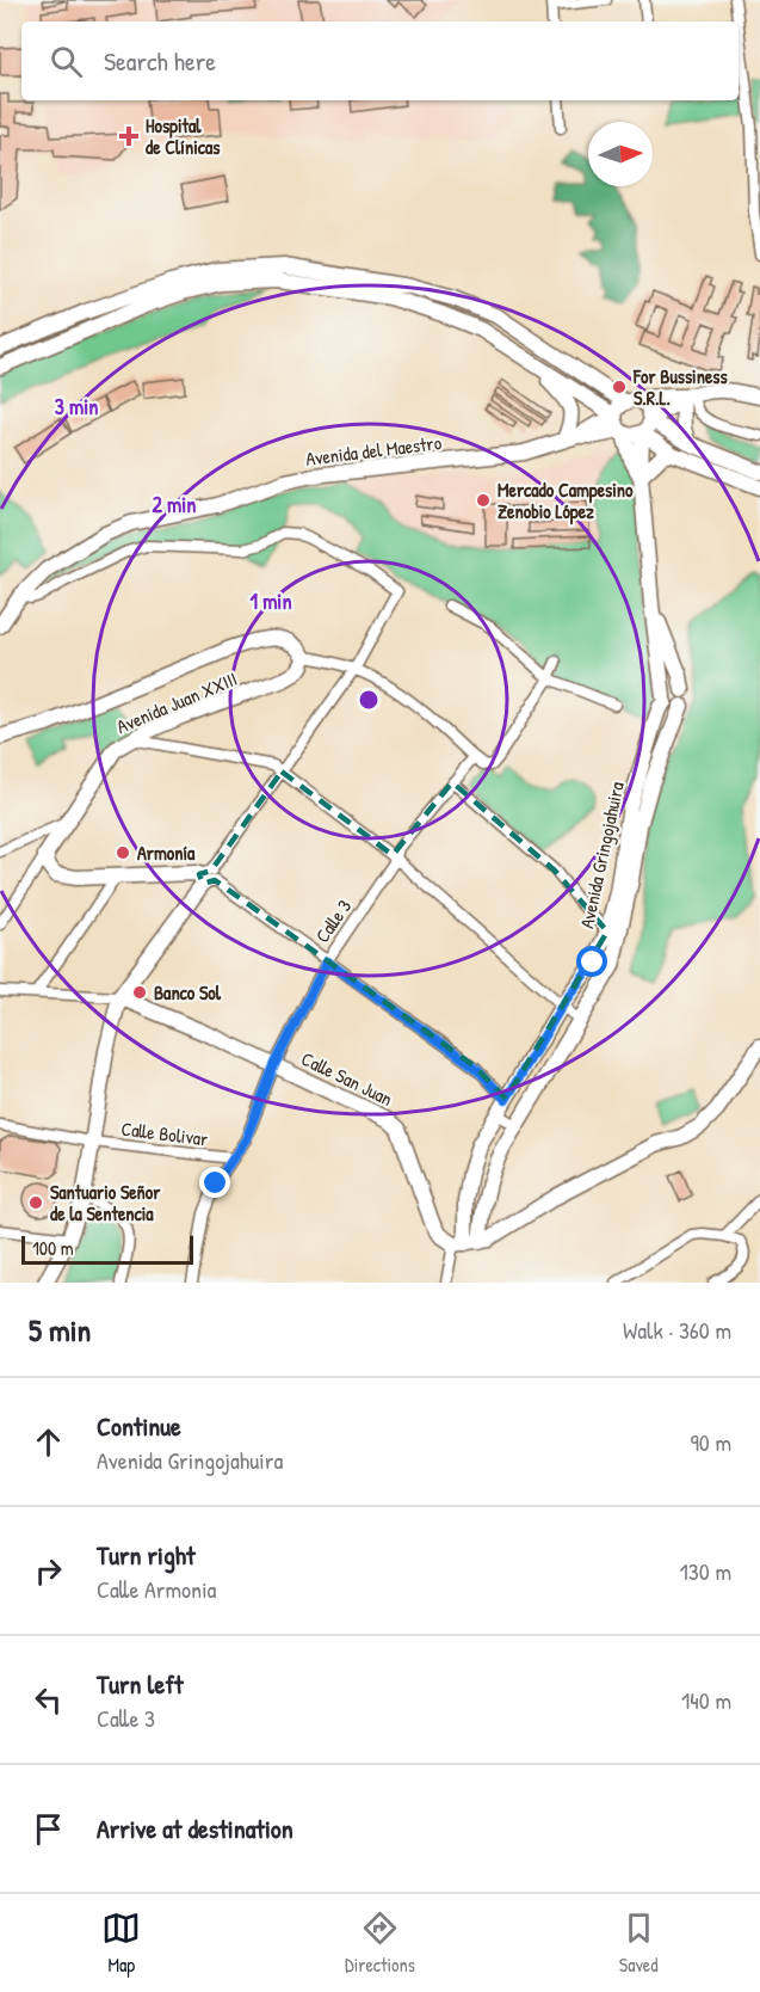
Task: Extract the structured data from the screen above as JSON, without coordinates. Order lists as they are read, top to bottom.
{
  "streets": {
    "main road": [
      "Avenida del Maestro",
      "Avenida Juan XXIII",
      "Avenida Gringojahuira",
      "Calle San Juan"
    ],
    "street": ["Calle 3", "Calle Bolivar"]
  },
  "crossings": [
    ["Avenida Gringojahuira", "Calle San Juan"],
    ["Calle 3", "Calle San Juan"],
    ["Calle 3", "Calle Bolivar"]
  ],
  "places": {
    "health": ["Hospital de Clínicas"],
    "other": [
      "For Bussiness S.R.L.",
      "Mercado Campesino Zenobio López",
      "Armonía",
      "Banco Sol",
      "Santuario Señor de la Sentencia"
    ]
  },
  "scale_bar": "100 m",
  "north": "right",
  "page": {
    "search": "Search here",
    "scale": "100 m",
    "heading": ["5 min", "Walk · 360 m"],
    "list": [
      ["Continue", "Avenida Gringojahuira", "90 m"],
      ["Turn right", "Calle Armonia", "130 m"],
      ["Turn left", "Calle 3", "140 m"],
      "Arrive at destination"
    ],
    "nav": ["Map", "Directions", "Saved"]
  },
  "rings": ["3 min", "2 min", "1 min"]
}
